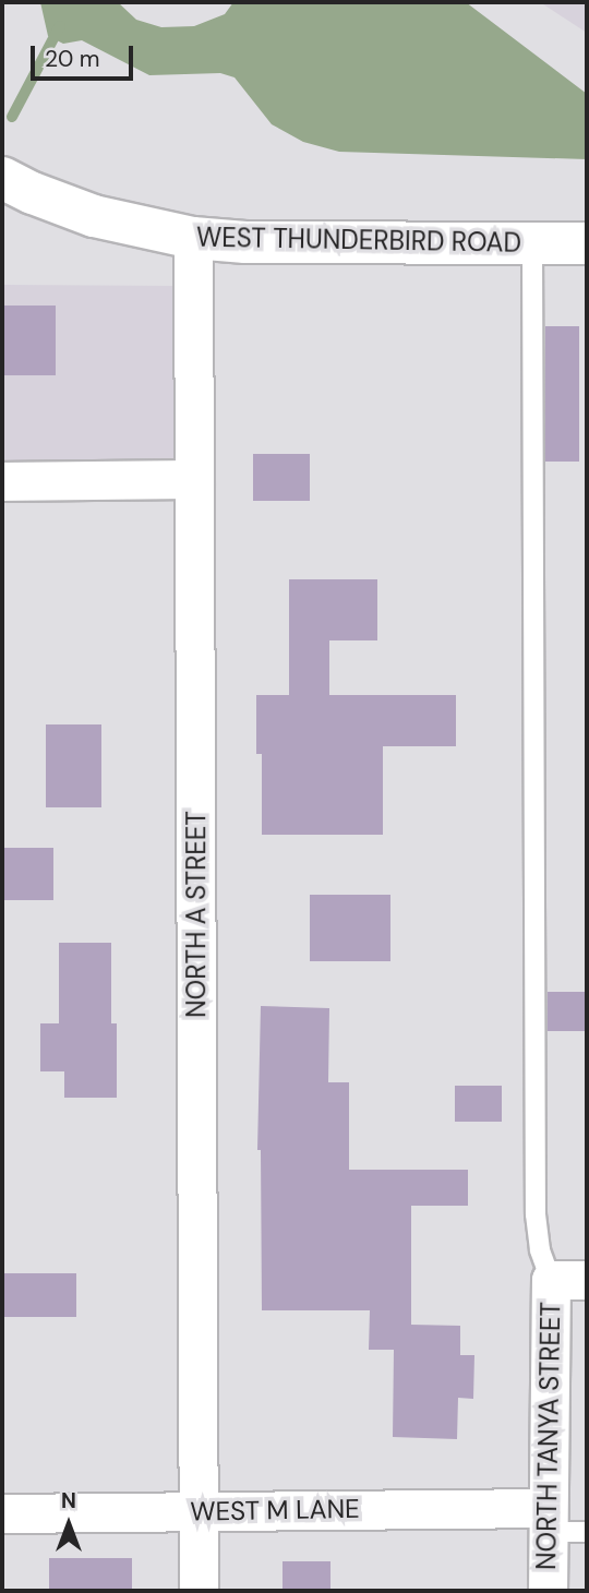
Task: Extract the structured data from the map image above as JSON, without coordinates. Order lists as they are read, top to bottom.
{
  "streets": {
    "street": [
      "WEST THUNDERBIRD ROAD",
      "NORTH A STREET",
      "NORTH TANYA STREET",
      "WEST M LANE"
    ]
  },
  "crossings": [
    ["WEST THUNDERBIRD ROAD", "NORTH A STREET"],
    ["NORTH A STREET", "WEST M LANE"],
    ["NORTH TANYA STREET", "WEST M LANE"]
  ],
  "scale_bar": "20 m",
  "north": "top"
}
